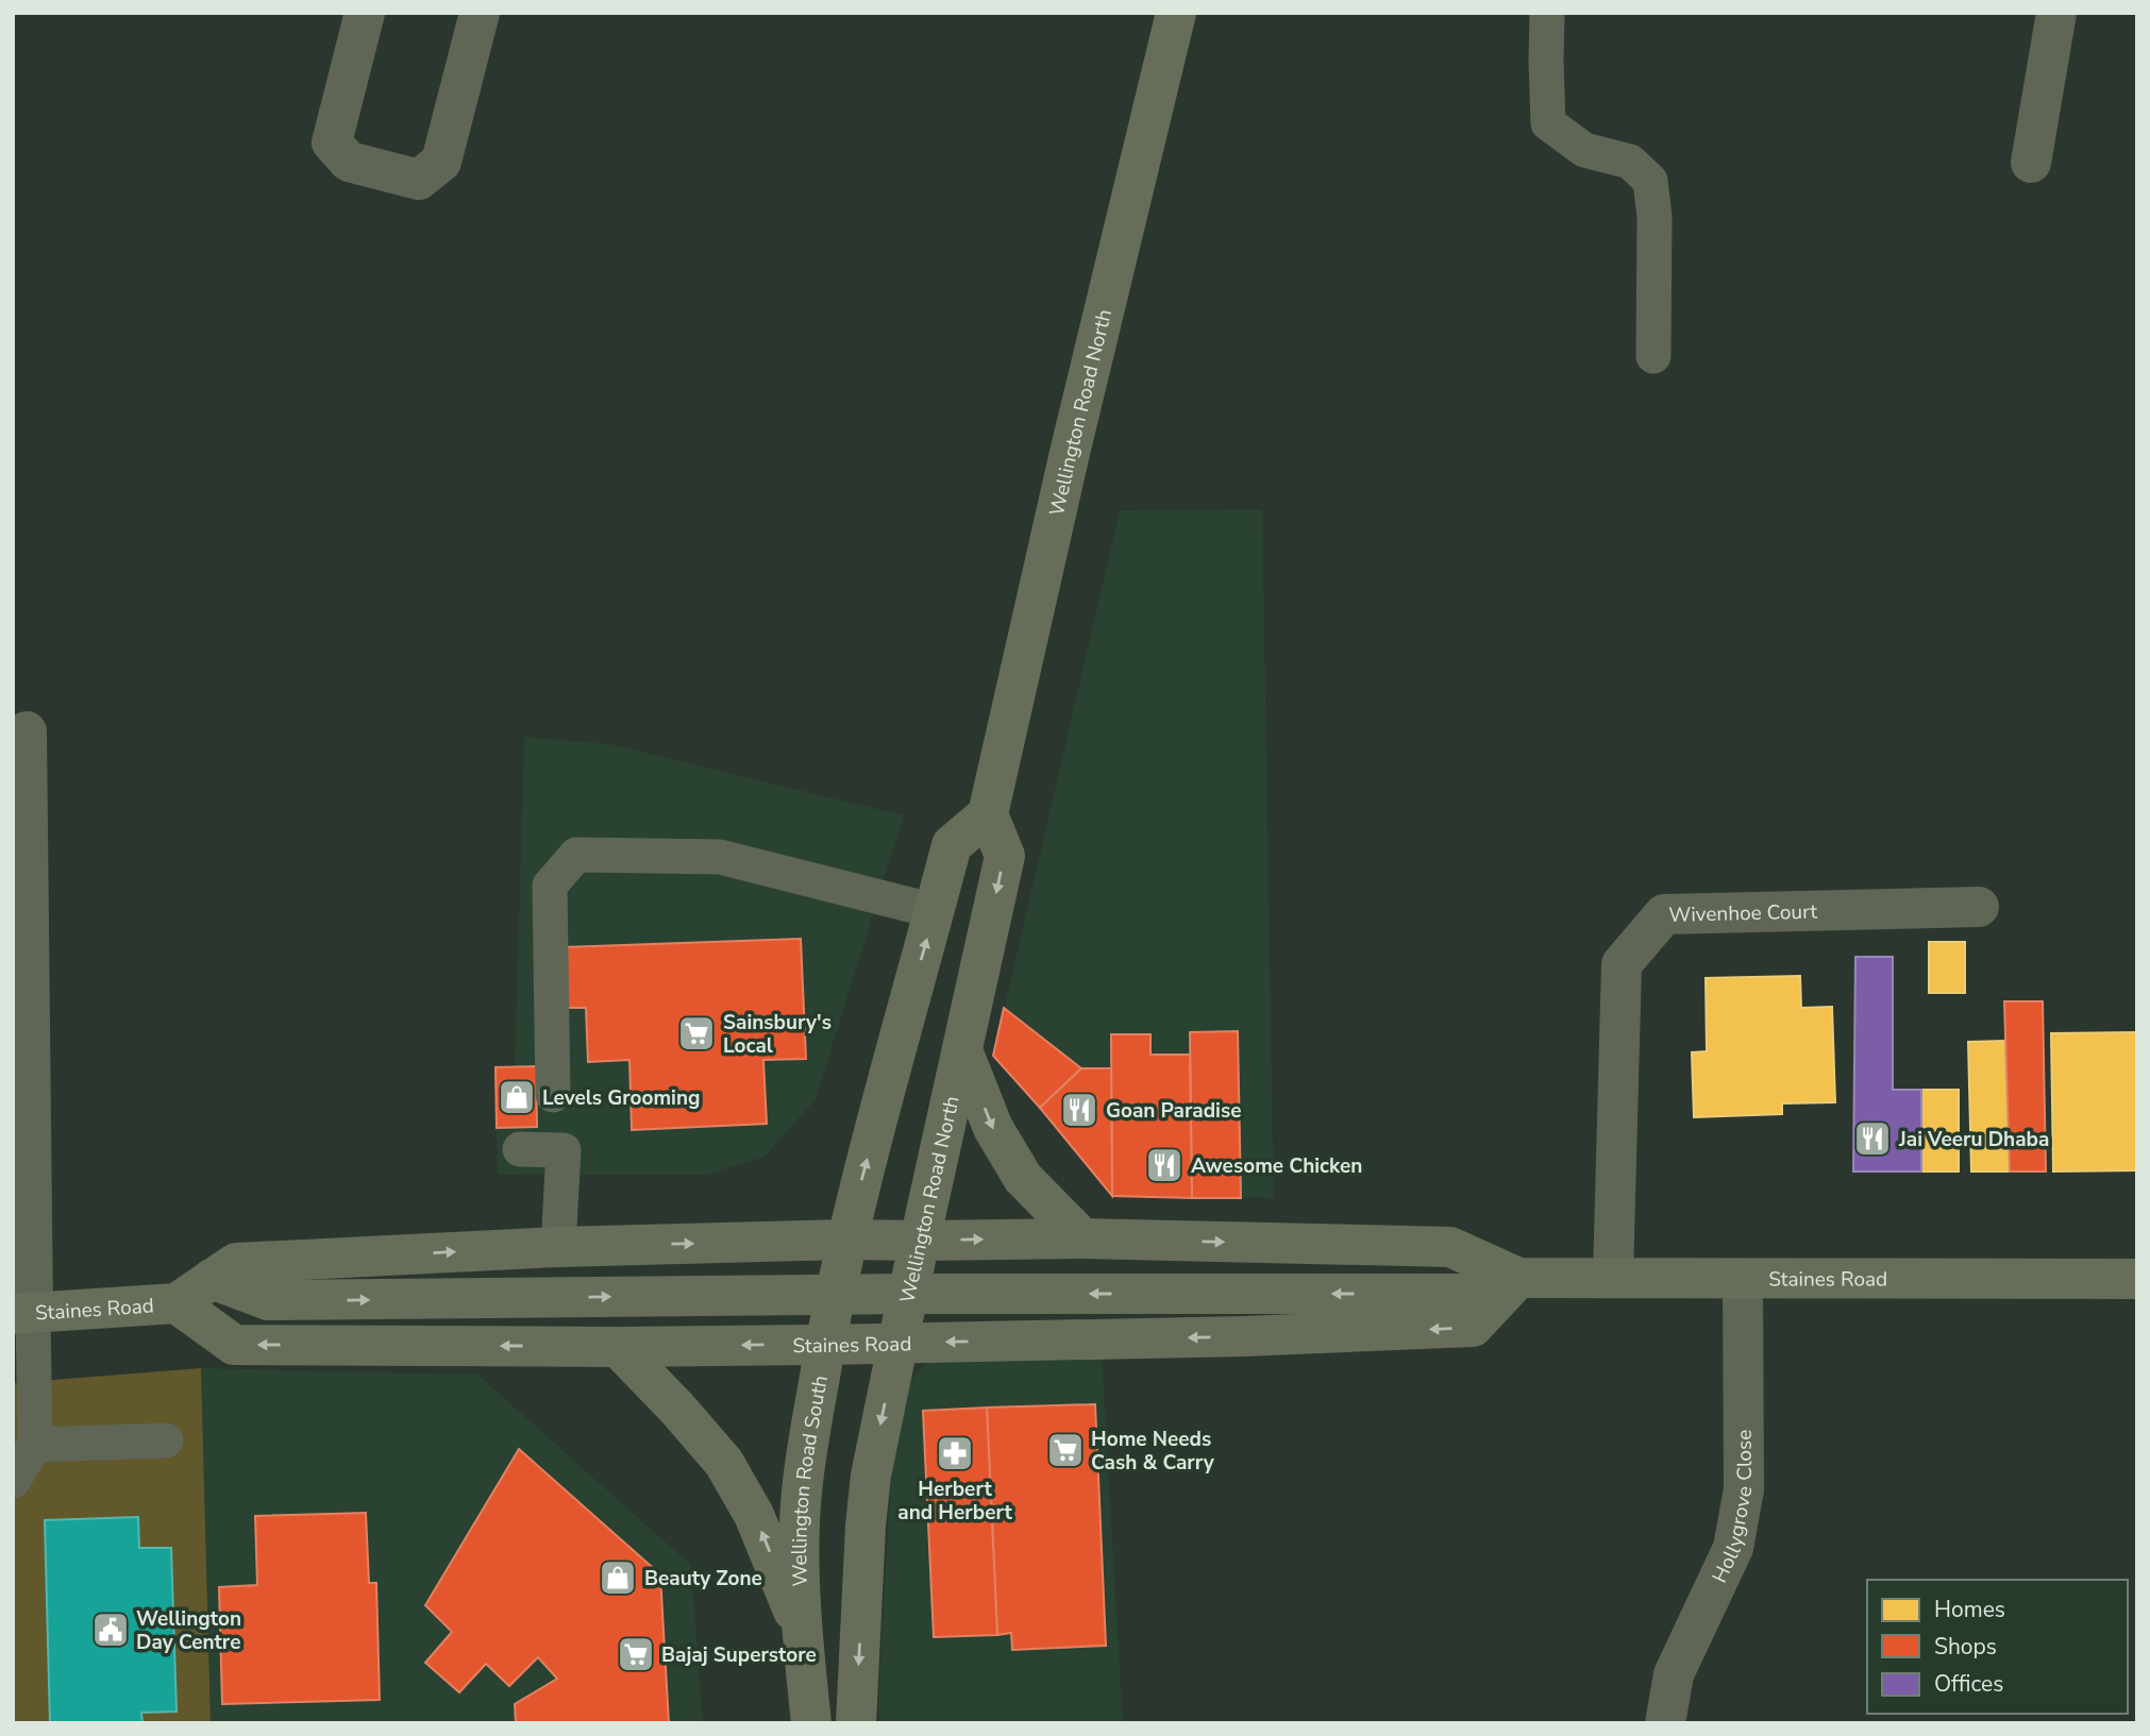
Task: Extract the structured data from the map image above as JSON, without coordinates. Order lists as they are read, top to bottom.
{
  "streets": {
    "main road": ["Wellington Road North", "Staines Road", "Wellington Road South"],
    "street": ["Wivenhoe Court", "Hollygrove Close"]
  },
  "crossings": [
    ["Wellington Road North", "Staines Road"],
    ["Wivenhoe Court", "Staines Road"],
    ["Staines Road", "Wellington Road South"],
    ["Staines Road", "Hollygrove Close"]
  ],
  "one_way": ["Wellington Road North"],
  "places": {
    "supermarket": ["Sainsbury's Local", "Home Needs Cash & Carry", "Bajaj Superstore"],
    "shop": ["Levels Grooming", "Beauty Zone"],
    "restaurant": ["Goan Paradise", "Jai Veeru Dhaba", "Awesome Chicken"],
    "pharmacy": ["Herbert and Herbert"],
    "public building": ["Wellington Day Centre"]
  },
  "legend": ["Homes", "Shops", "Offices"]
}
